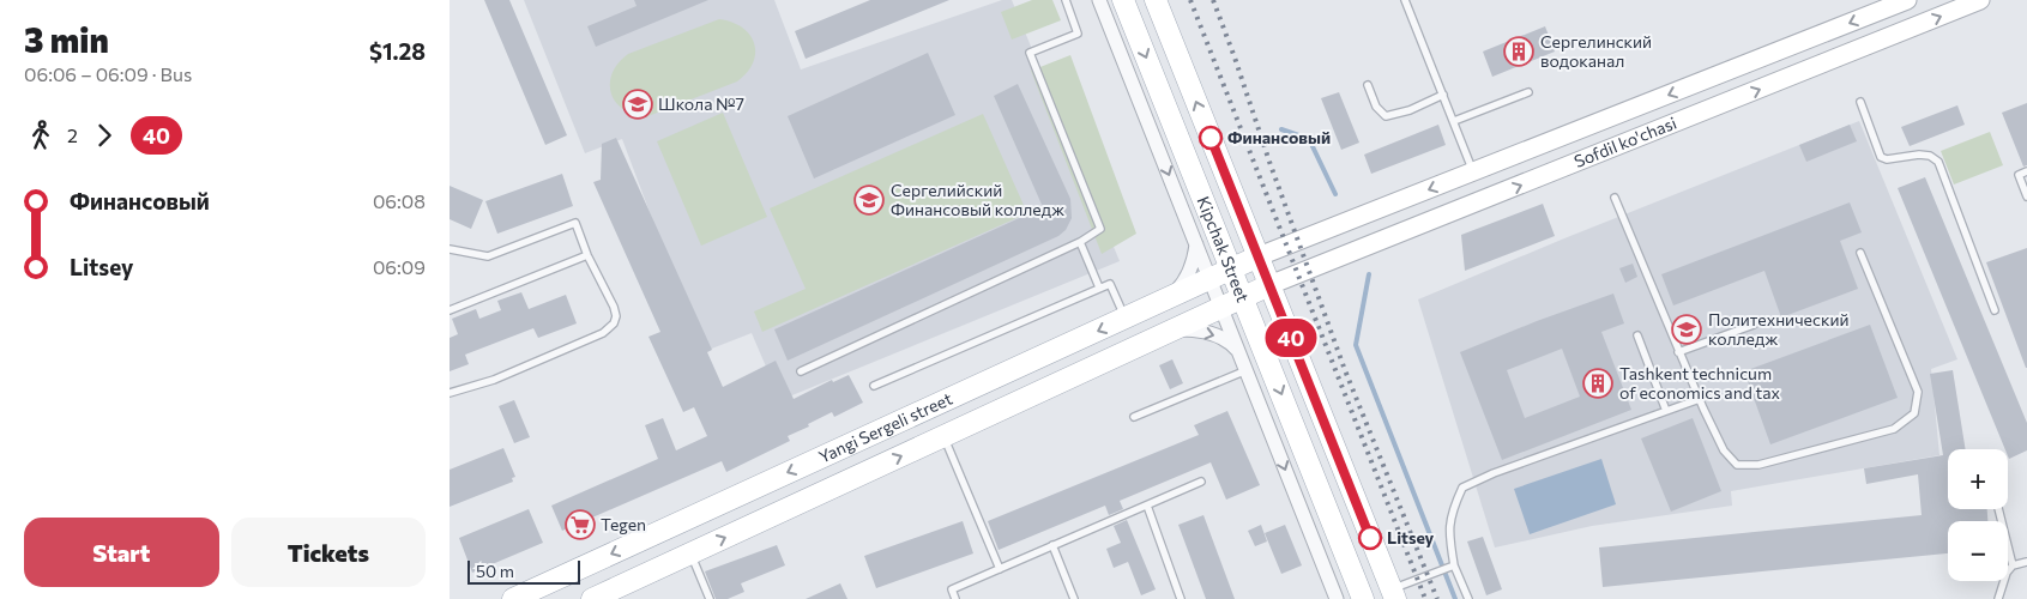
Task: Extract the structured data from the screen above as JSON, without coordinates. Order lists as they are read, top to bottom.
{
  "streets": {
    "main road": ["Kipchak Street", "Yangi Sergeli street"],
    "street": ["Sofdil ko'chasi"]
  },
  "crossings": [
    ["Sofdil ko'chasi", "Kipchak Street"],
    ["Sofdil ko'chasi", "Yangi Sergeli street"],
    ["Kipchak Street", "Yangi Sergeli street"]
  ],
  "places": {
    "building": ["Сергелинский водоканал", "Tashkent technicum of economics and tax"],
    "school or university": ["Школа №7", "Сергелийский Финансовый колледж", "Политехнический колледж"],
    "other": ["Финансовый", "Litsey"],
    "supermarket": ["Tegen"]
  },
  "lines": ["bus line 40"],
  "scale_bar": "50 m",
  "page": {
    "heading": ["3 min", "06:06 – 06:09 · Bus", "$1.28"],
    "on_map": "40",
    "legs": ["2", "40"],
    "list": [
      {
        "name": "Финансовый",
        "value": "06:08"
      },
      {
        "name": "Litsey",
        "value": "06:09"
      }
    ],
    "map_buttons": ["+", "−"],
    "buttons": ["Start", "Tickets"],
    "scale": "50 m"
  }
}
